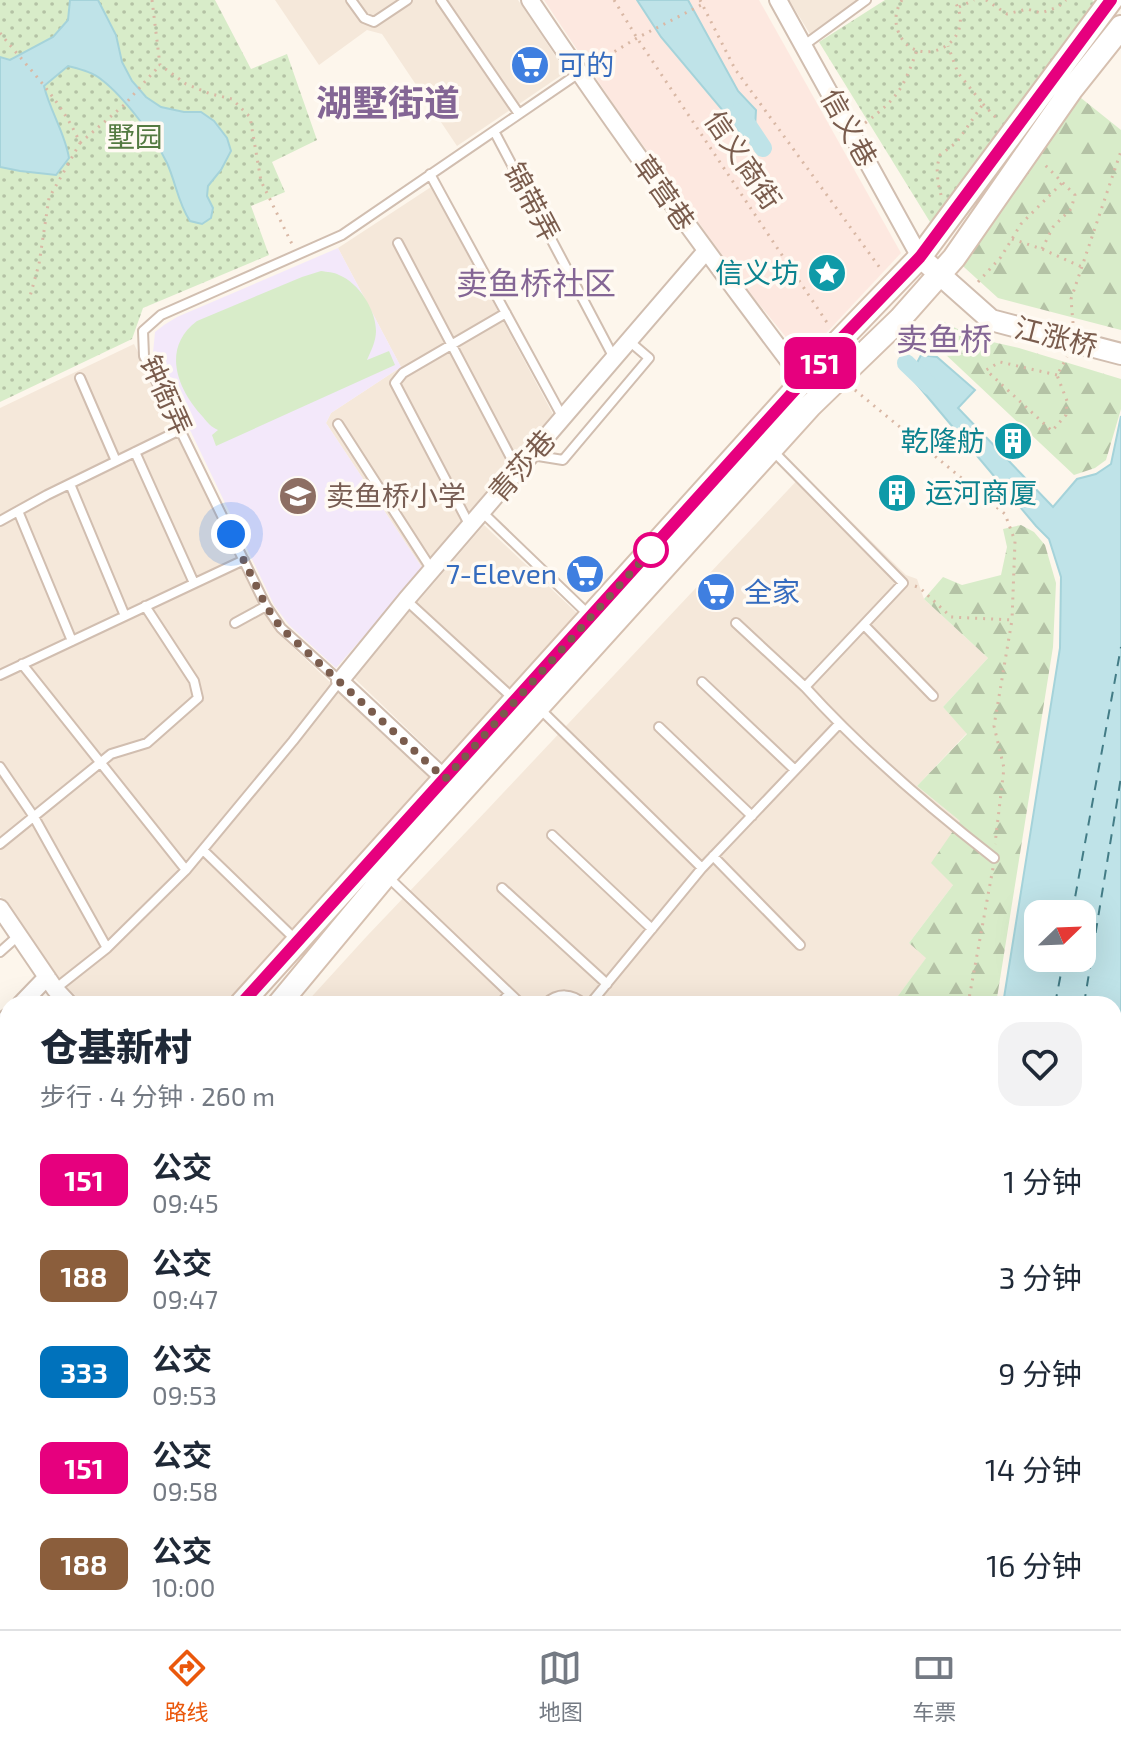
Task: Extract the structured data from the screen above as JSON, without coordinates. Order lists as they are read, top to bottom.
{
  "streets": {
    "street": [
      "信义巷",
      "草营巷",
      "江涨桥",
      "钟衙弄",
      "青莎巷"
    ],
    "lane": ["锦带弄"],
    "path": ["信义商街"]
  },
  "crossings": [
    ["信义巷", "江涨桥"],
    ["草营巷", "钟衙弄"],
    ["草营巷", "青莎巷"],
    ["锦带弄", "钟衙弄"],
    ["锦带弄", "青莎巷"],
    ["钟衙弄", "青莎巷"]
  ],
  "districts": ["湖墅街道", "卖鱼桥社区", "卖鱼桥"],
  "parks": ["墅园"],
  "places": {
    "supermarket": ["可的", "7-Eleven", "全家"],
    "place": ["信义坊"],
    "building": ["乾隆舫", "运河商厦"],
    "school or university": ["卖鱼桥小学"]
  },
  "lines": ["bus line 151"],
  "north": "top right",
  "page": {
    "on_map": "151",
    "heading": ["仓基新村", "步行 · 4 分钟 · 260 m"],
    "list": [
      {
        "mark": "151",
        "name": "公交",
        "note": "09:45",
        "value": "1 分钟"
      },
      {
        "mark": "188",
        "name": "公交",
        "note": "09:47",
        "value": "3 分钟"
      },
      {
        "mark": "333",
        "name": "公交",
        "note": "09:53",
        "value": "9 分钟"
      },
      {
        "mark": "151",
        "name": "公交",
        "note": "09:58",
        "value": "14 分钟"
      },
      {
        "mark": "188",
        "name": "公交",
        "note": "10:00",
        "value": "16 分钟"
      }
    ],
    "tabs": ["路线", "地图", "车票"]
  }
}
